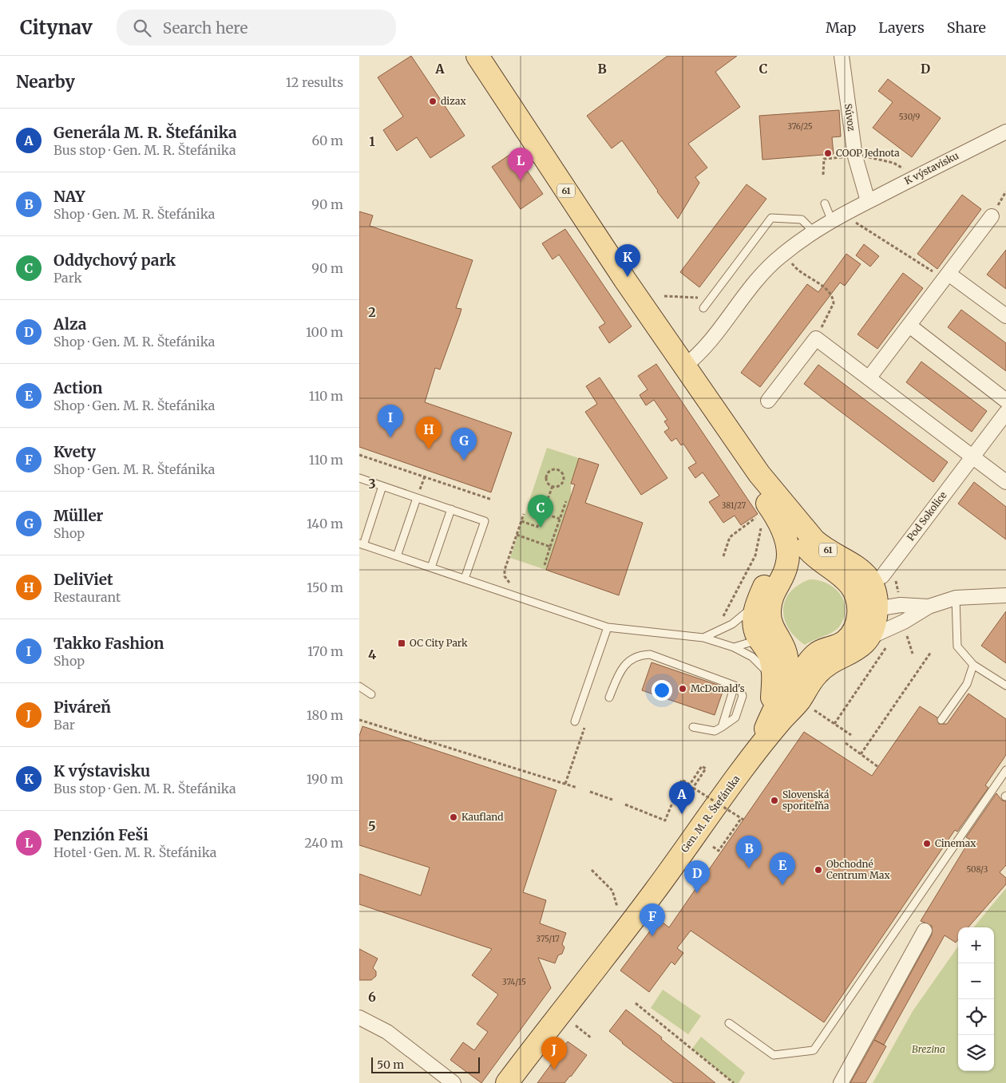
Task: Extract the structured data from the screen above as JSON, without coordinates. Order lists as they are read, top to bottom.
{
  "streets": {
    "main road": ["61", "Gen. M. R. Štefánika"],
    "street": ["Súvoz", "K výstavisku", "Pod Sokolice"]
  },
  "crossings": [
    ["Súvoz", "K výstavisku"],
    ["K výstavisku", "61"],
    ["K výstavisku", "Gen. M. R. Štefánika"],
    ["61", "Gen. M. R. Štefánika"],
    ["Pod Sokolice", "Gen. M. R. Štefánika"]
  ],
  "parks": ["Brezina"],
  "places": {
    "other": [
      "dizax",
      "COOP Jednota",
      "McDonald's",
      "Slovenská sporiteľňa",
      "Kaufland",
      "Cinemax",
      "Obchodné Centrum Max"
    ],
    "transit": ["OC City Park"]
  },
  "house_numbers": [
    "530/9",
    "376/25",
    "381/27",
    "508/3",
    "375/17",
    "374/15"
  ],
  "scale_bar": "50 m",
  "page": {
    "header": "Citynav",
    "search": "Search here",
    "nav": ["Map", "Layers", "Share"],
    "heading": ["Nearby", "12 results"],
    "list": [
      {
        "mark": "A",
        "name": "Generála M. R. Štefánika",
        "note": "Bus stop · Gen. M. R. Štefánika",
        "value": "60 m"
      },
      {
        "mark": "B",
        "name": "NAY",
        "note": "Shop · Gen. M. R. Štefánika",
        "value": "90 m"
      },
      {
        "mark": "C",
        "name": "Oddychový park",
        "note": "Park",
        "value": "90 m"
      },
      {
        "mark": "D",
        "name": "Alza",
        "note": "Shop · Gen. M. R. Štefánika",
        "value": "100 m"
      },
      {
        "mark": "E",
        "name": "Action",
        "note": "Shop · Gen. M. R. Štefánika",
        "value": "110 m"
      },
      {
        "mark": "F",
        "name": "Kvety",
        "note": "Shop · Gen. M. R. Štefánika",
        "value": "110 m"
      },
      {
        "mark": "G",
        "name": "Müller",
        "note": "Shop",
        "value": "140 m"
      },
      {
        "mark": "H",
        "name": "DeliViet",
        "note": "Restaurant",
        "value": "150 m"
      },
      {
        "mark": "I",
        "name": "Takko Fashion",
        "note": "Shop",
        "value": "170 m"
      },
      {
        "mark": "J",
        "name": "Piváreň",
        "note": "Bar",
        "value": "180 m"
      },
      {
        "mark": "K",
        "name": "K výstavisku",
        "note": "Bus stop · Gen. M. R. Štefánika",
        "value": "190 m"
      },
      {
        "mark": "L",
        "name": "Penzión Feši",
        "note": "Hotel · Gen. M. R. Štefánika",
        "value": "240 m"
      }
    ],
    "pins": [
      "L",
      "K",
      "I",
      "H",
      "G",
      "C",
      "A",
      "B",
      "E",
      "D",
      "F",
      "J"
    ],
    "map_buttons": ["+", "−"],
    "scale": "50 m"
  },
  "grid": {
    "columns": [
      "A",
      "B",
      "C",
      "D"
    ],
    "rows": [
      "1",
      "2",
      "3",
      "4",
      "5",
      "6"
    ]
  }
}
